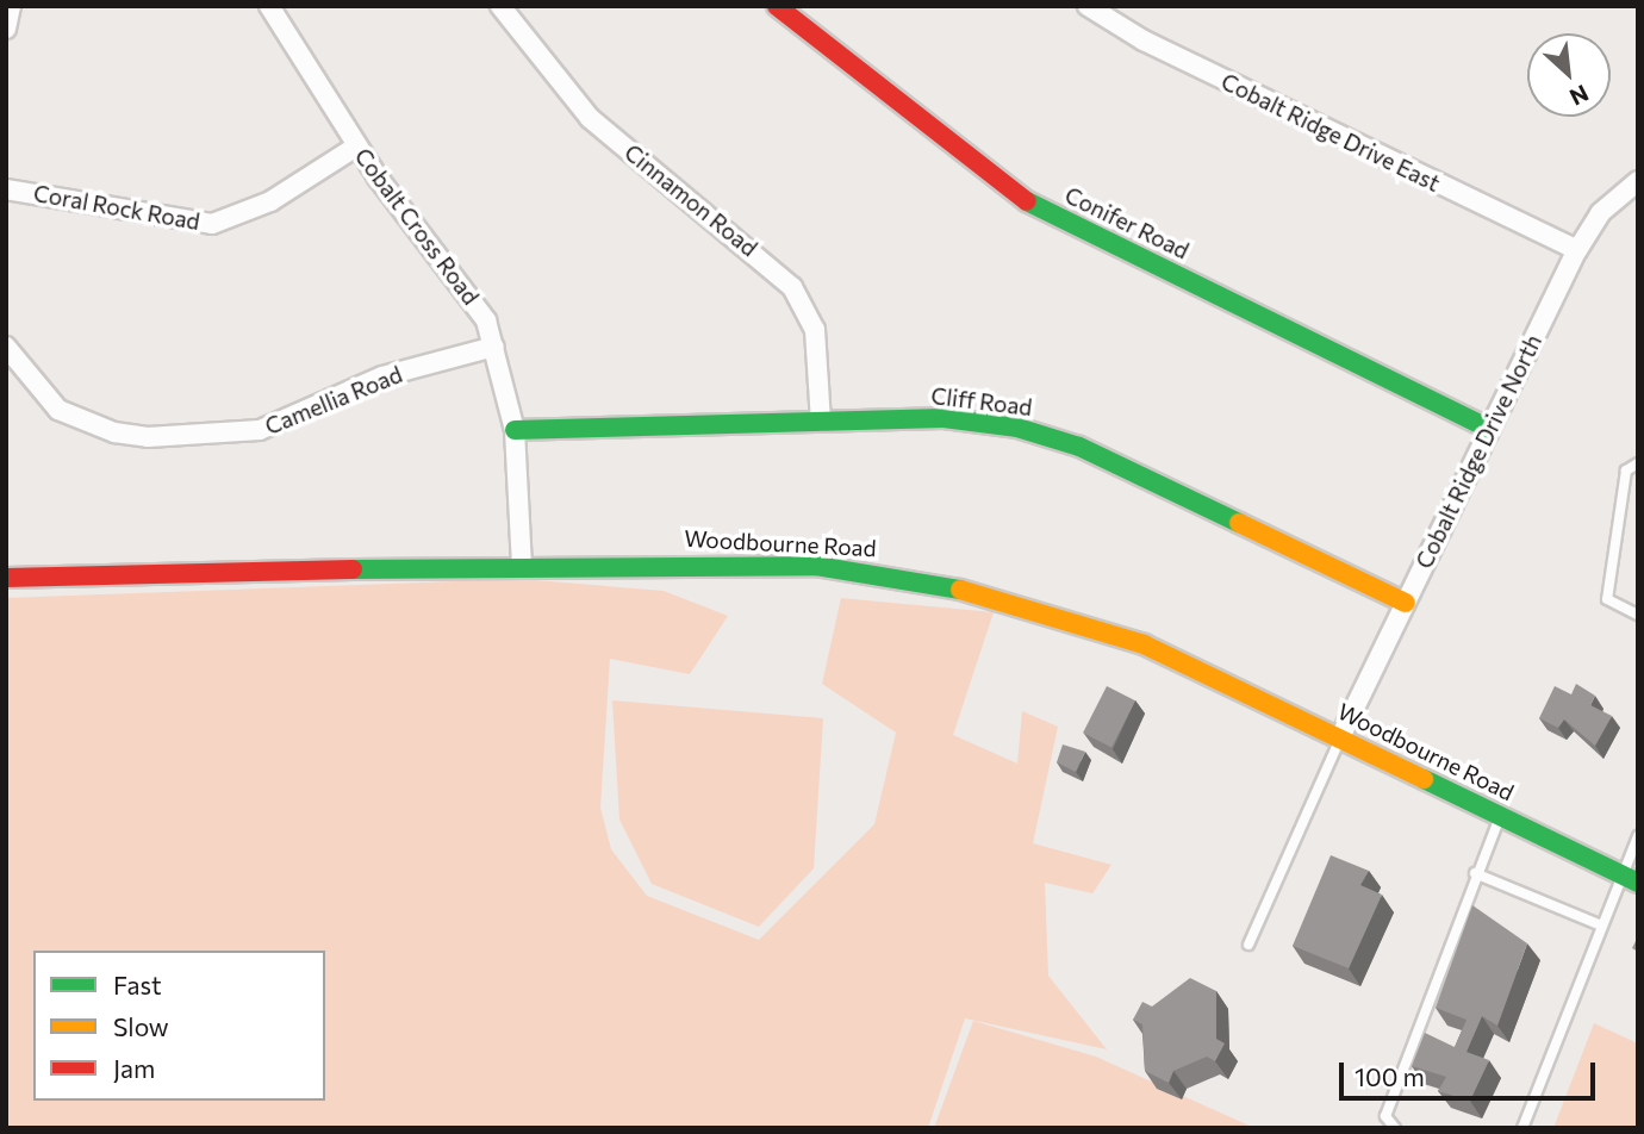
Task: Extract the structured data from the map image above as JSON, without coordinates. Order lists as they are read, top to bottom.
{
  "streets": {
    "street": [
      "Cobalt Ridge Drive East",
      "Cinnamon Road",
      "Coral Rock Road",
      "Conifer Road",
      "Cobalt Cross Road",
      "Camellia Road",
      "Cliff Road",
      "Cobalt Ridge Drive North",
      "Woodbourne Road"
    ]
  },
  "crossings": [
    ["Cobalt Ridge Drive East", "Cobalt Ridge Drive North"],
    ["Cinnamon Road", "Cliff Road"],
    ["Coral Rock Road", "Cobalt Cross Road"],
    ["Conifer Road", "Cobalt Ridge Drive North"],
    ["Cobalt Cross Road", "Camellia Road"],
    ["Cobalt Cross Road", "Cliff Road"],
    ["Cobalt Cross Road", "Woodbourne Road"],
    ["Cliff Road", "Cobalt Ridge Drive North"],
    ["Cobalt Ridge Drive North", "Woodbourne Road"]
  ],
  "legend": ["Fast", "Slow", "Jam"],
  "scale_bar": "100 m",
  "north": "bottom right"
}
